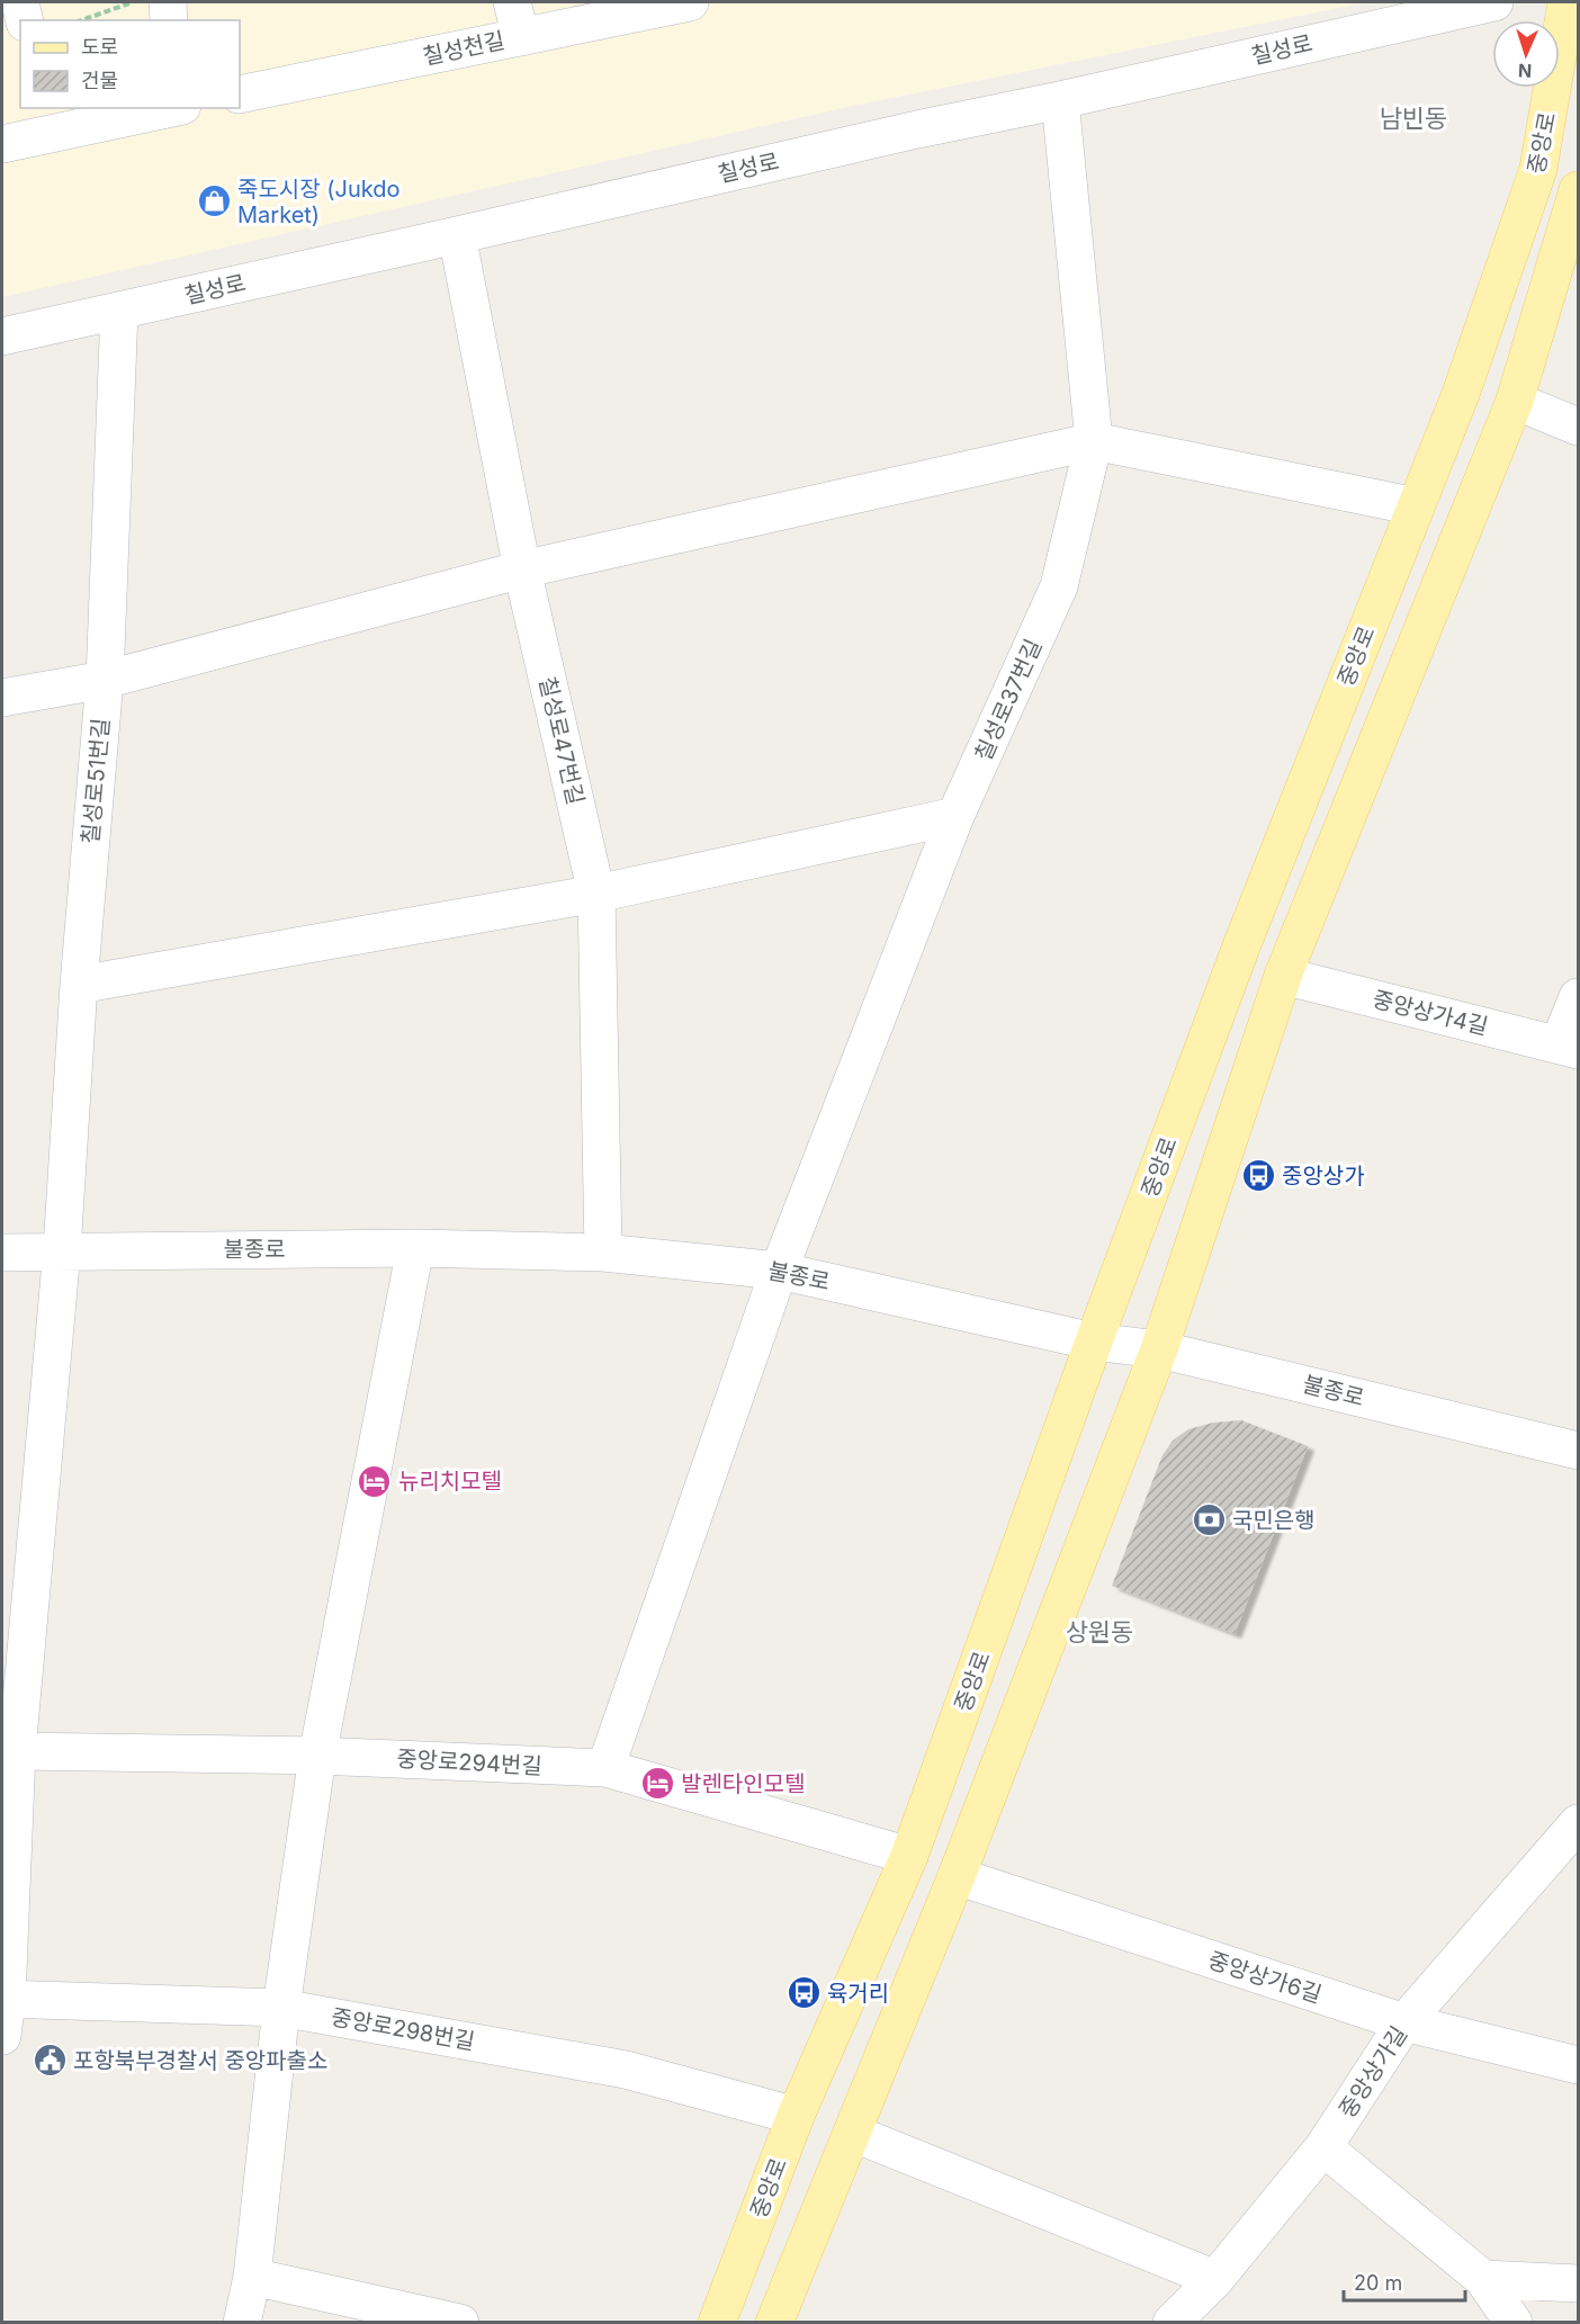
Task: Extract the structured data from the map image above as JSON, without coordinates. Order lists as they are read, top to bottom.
{
  "streets": {
    "main road": ["중앙로"],
    "street": [
      "칠성천길",
      "칠성로",
      "칠성로37번길",
      "칠성로47번길",
      "칠성로51번길",
      "중앙상가4길",
      "불종로",
      "중앙로294번길",
      "중앙상가6길",
      "중앙로298번길",
      "중앙상가길"
    ]
  },
  "crossings": [
    ["칠성로", "칠성로37번길"],
    ["칠성로", "칠성로47번길"],
    ["칠성로", "칠성로51번길"],
    ["중앙로", "중앙상가4길"],
    ["중앙로", "불종로"],
    ["중앙로", "중앙로294번길"],
    ["중앙로", "중앙상가6길"],
    ["중앙로", "중앙로298번길"],
    ["칠성로37번길", "불종로"],
    ["칠성로37번길", "중앙로294번길"],
    ["칠성로47번길", "불종로"],
    ["칠성로51번길", "불종로"],
    ["칠성로51번길", "중앙로294번길"],
    ["칠성로51번길", "중앙로298번길"],
    ["중앙상가6길", "중앙상가길"]
  ],
  "districts": ["남빈동", "상원동"],
  "places": {
    "shop": ["죽도시장 (Jukdo Market)"],
    "bus stop": ["중앙상가", "육거리"],
    "hotel": ["뉴리치모텔", "발렌타인모텔"],
    "bank": ["국민은행"],
    "public building": ["포항북부경찰서 중앙파출소"]
  },
  "legend": ["도로", "건물"],
  "scale_bar": "20 m",
  "north": "bottom"
}
